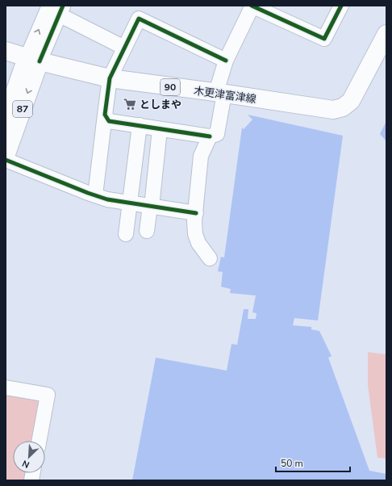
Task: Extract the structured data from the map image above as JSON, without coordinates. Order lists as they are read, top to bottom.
{
  "streets": {
    "main road": ["90", "木更津富津線", "87"]
  },
  "crossings": [
    ["木更津富津線", "87"]
  ],
  "places": {
    "supermarket": ["としまや"]
  },
  "scale_bar": "50 m",
  "north": "bottom left"
}
